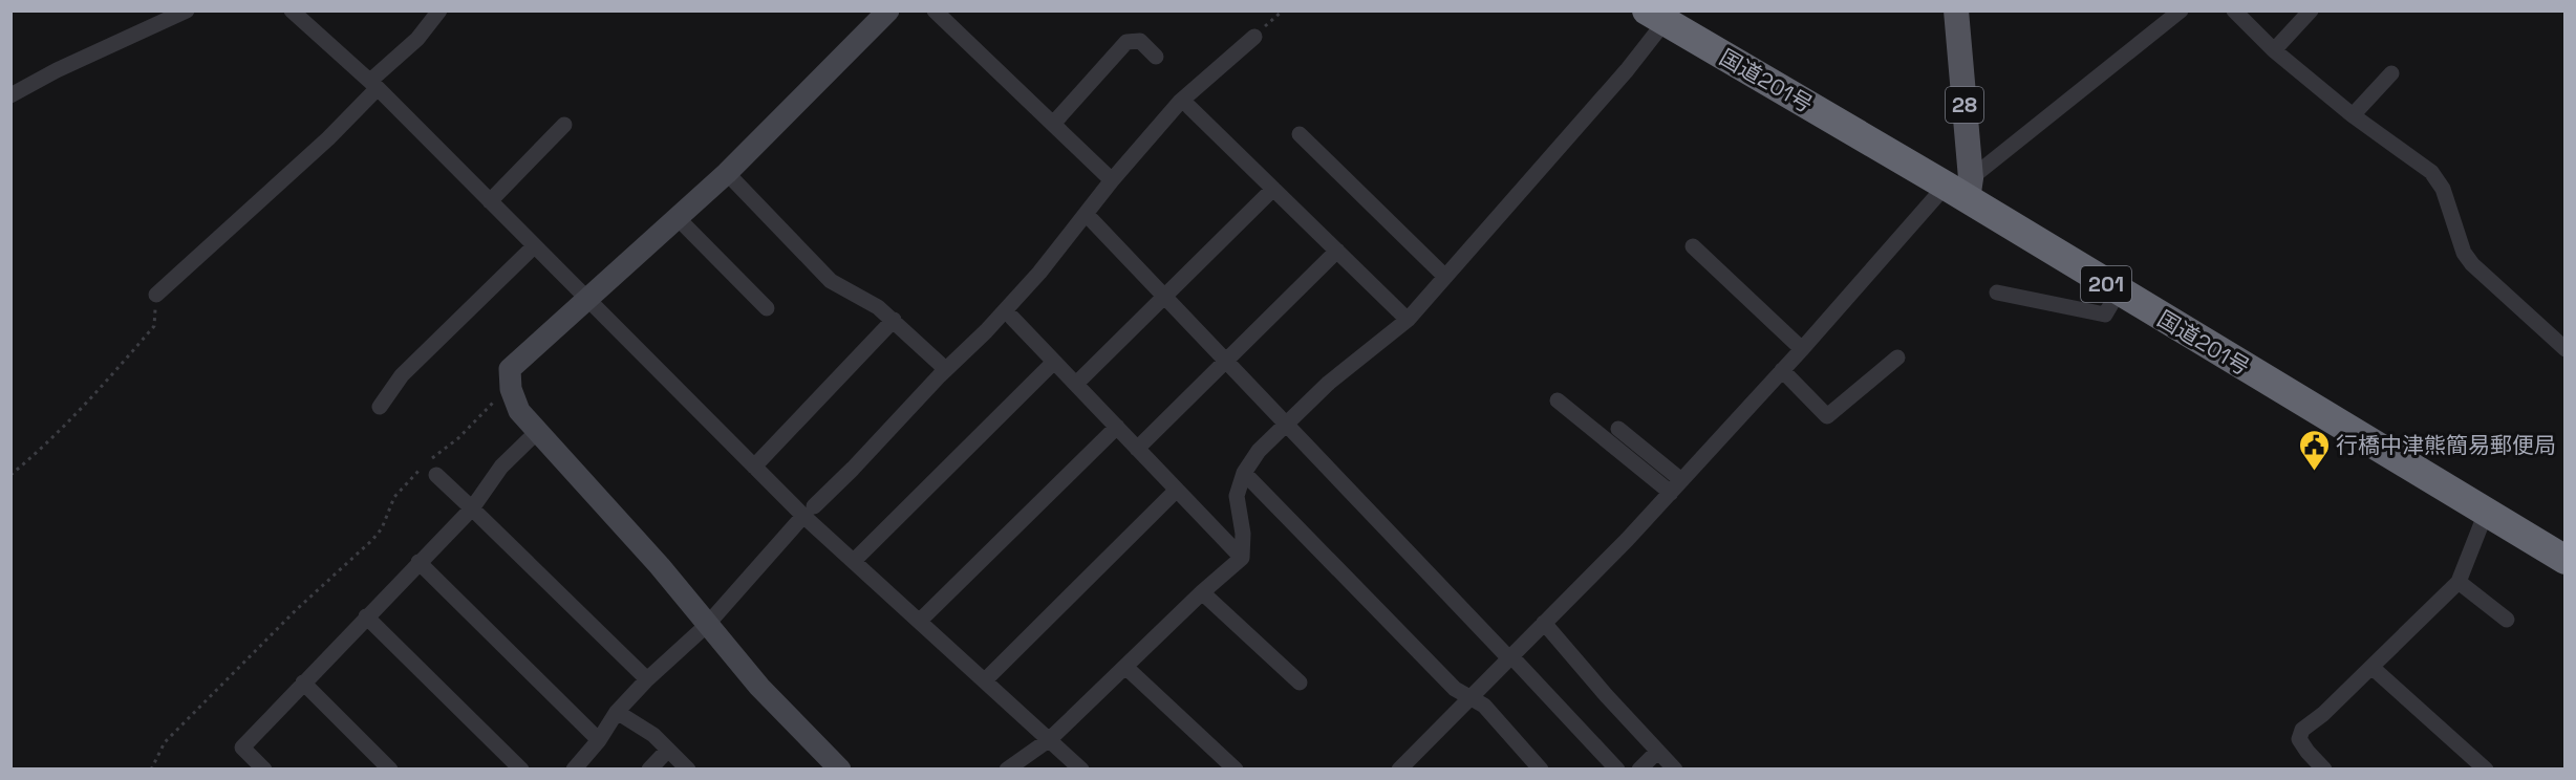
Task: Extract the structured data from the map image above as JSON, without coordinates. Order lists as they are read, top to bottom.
{
  "streets": {
    "highway": ["国道201号", "201"],
    "main road": ["28"]
  },
  "crossings": [
    ["国道201号", "28"]
  ],
  "places": {
    "public building": ["行橋中津熊簡易郵便局"]
  }
}
